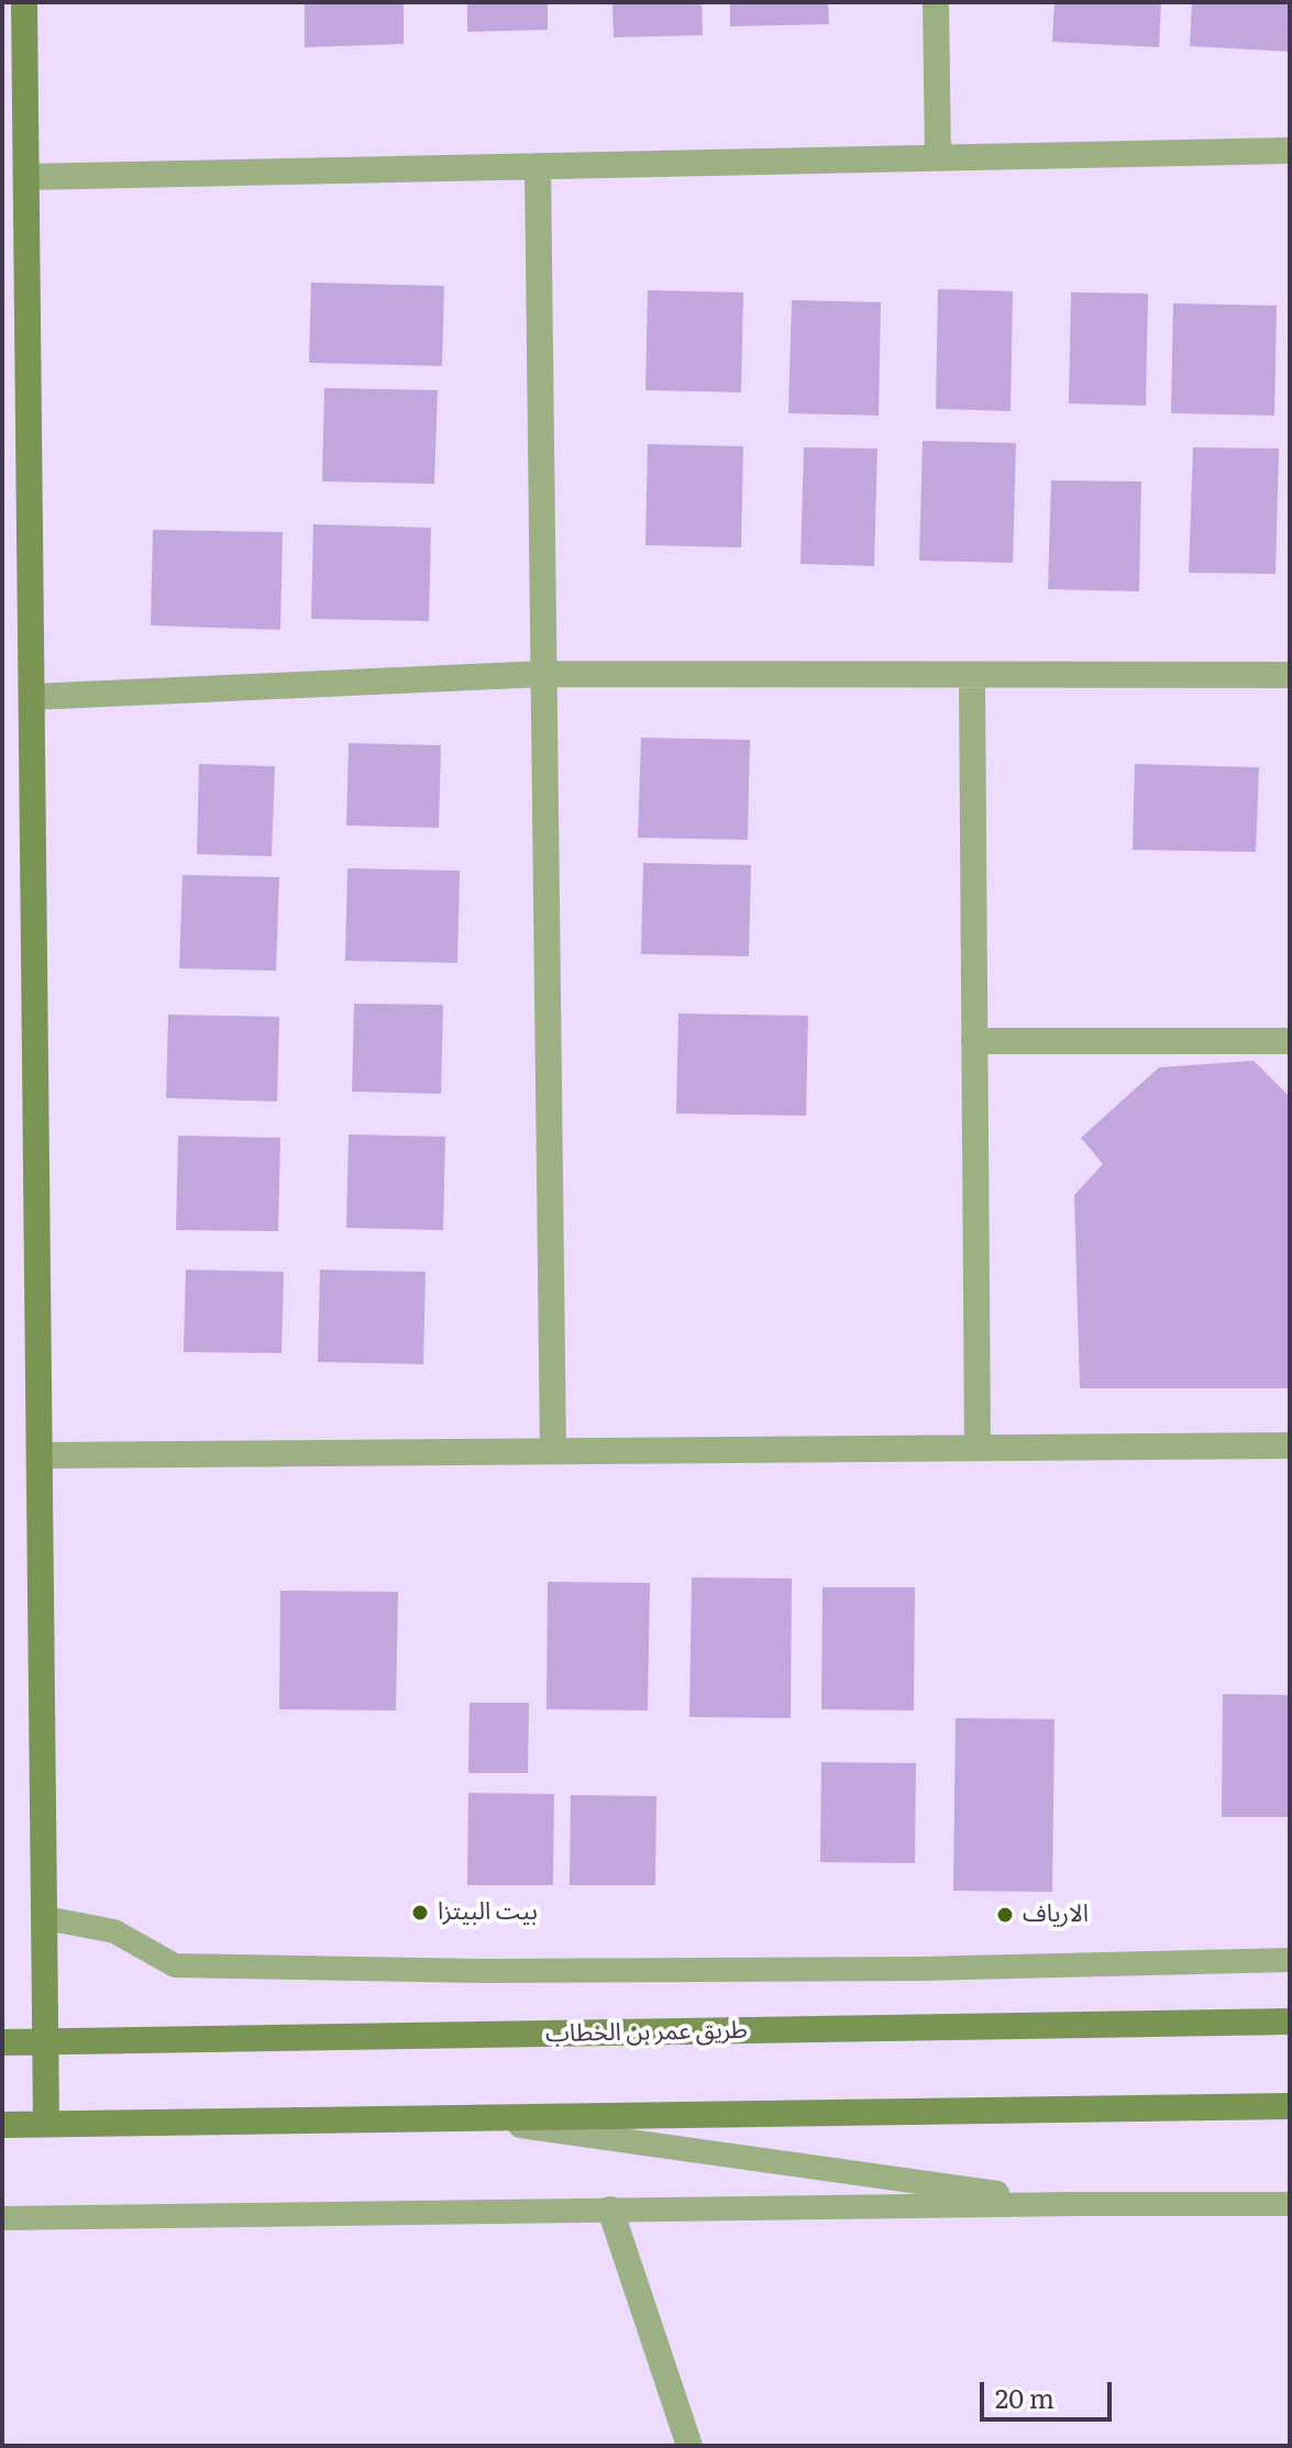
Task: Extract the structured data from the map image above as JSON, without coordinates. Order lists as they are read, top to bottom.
{
  "streets": {
    "main road": ["طريق عمر بن الخطاب"]
  },
  "places": ["بيت البيتزا", "الارياف"],
  "scale_bar": "20 m"
}
